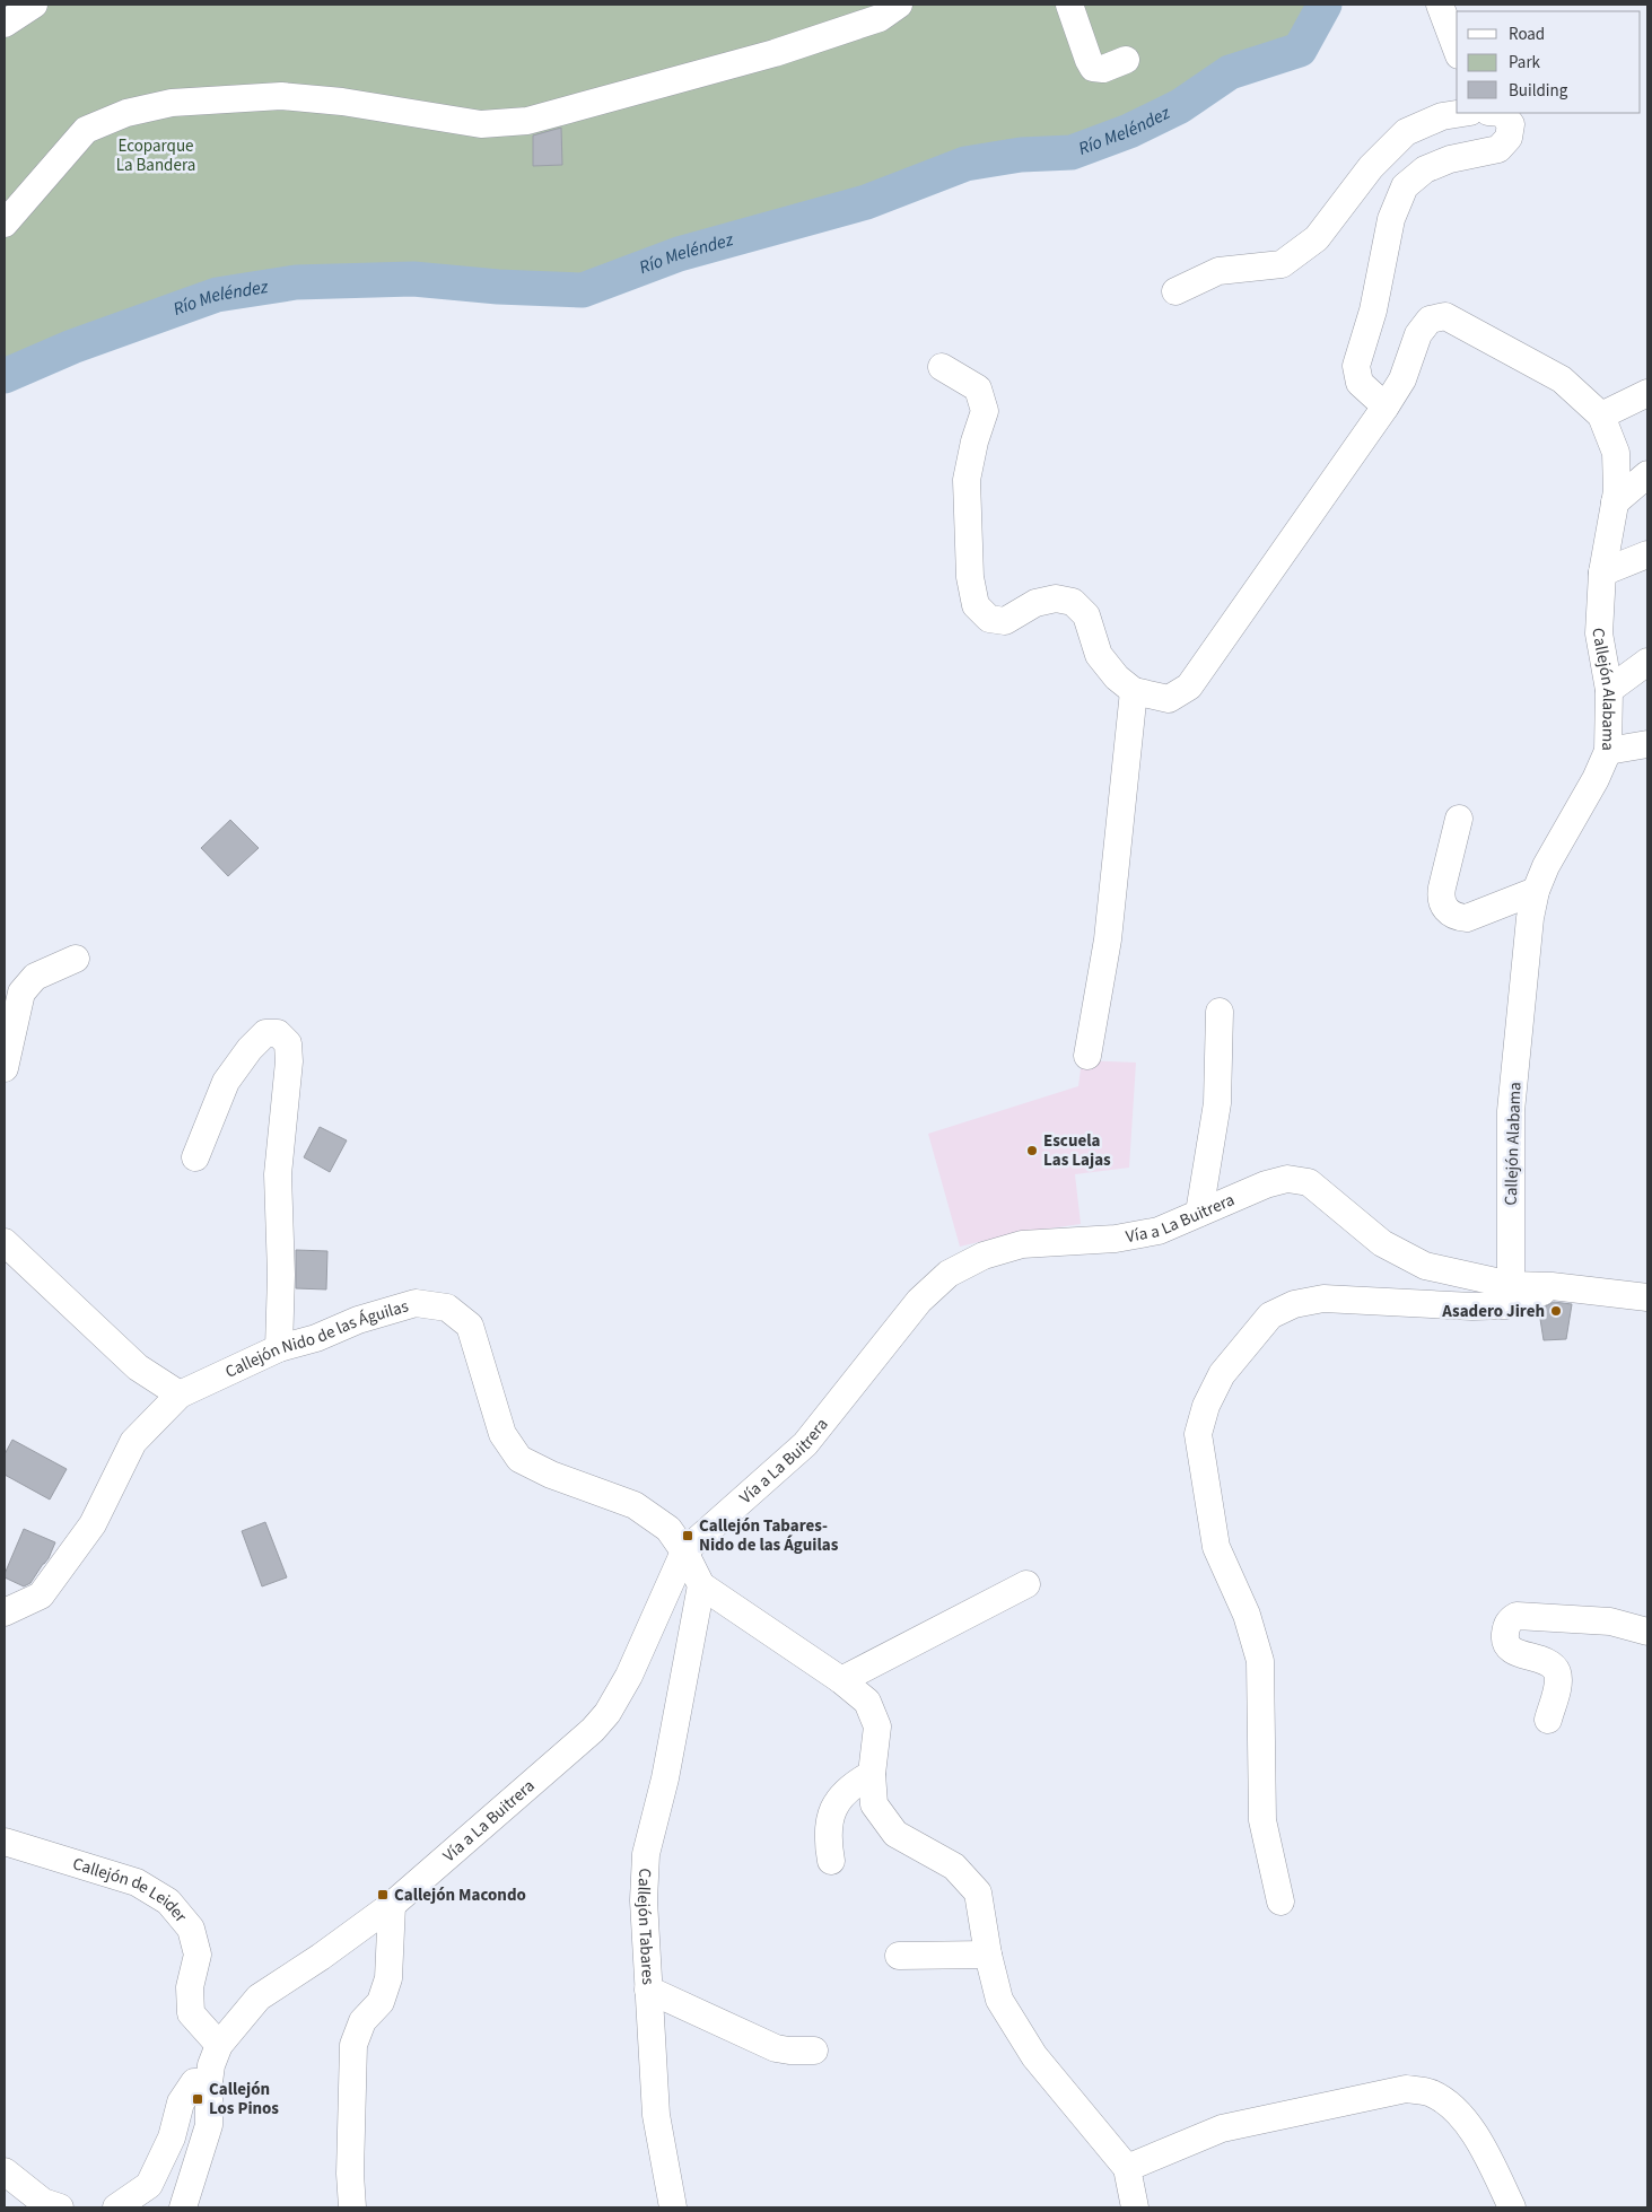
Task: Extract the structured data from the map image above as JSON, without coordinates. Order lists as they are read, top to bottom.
{
  "streets": {
    "street": [
      "Callejón Alabama",
      "Vía a La Buitrera",
      "Callejón Nido de las Águilas",
      "Callejón de Leider",
      "Callejón Tabares"
    ]
  },
  "crossings": [
    ["Callejón Alabama", "Vía a La Buitrera"],
    ["Vía a La Buitrera", "Callejón Nido de las Águilas"],
    ["Vía a La Buitrera", "Callejón de Leider"]
  ],
  "water": ["Río Meléndez"],
  "parks": ["Ecoparque La Bandera"],
  "places": {
    "other": ["Escuela Las Lajas", "Asadero Jireh"],
    "transit": ["Callejón Tabares- Nido de las Águilas", "Callejón Macondo", "Callejón Los Pinos"]
  },
  "legend": ["Road", "Park", "Building"]
}
